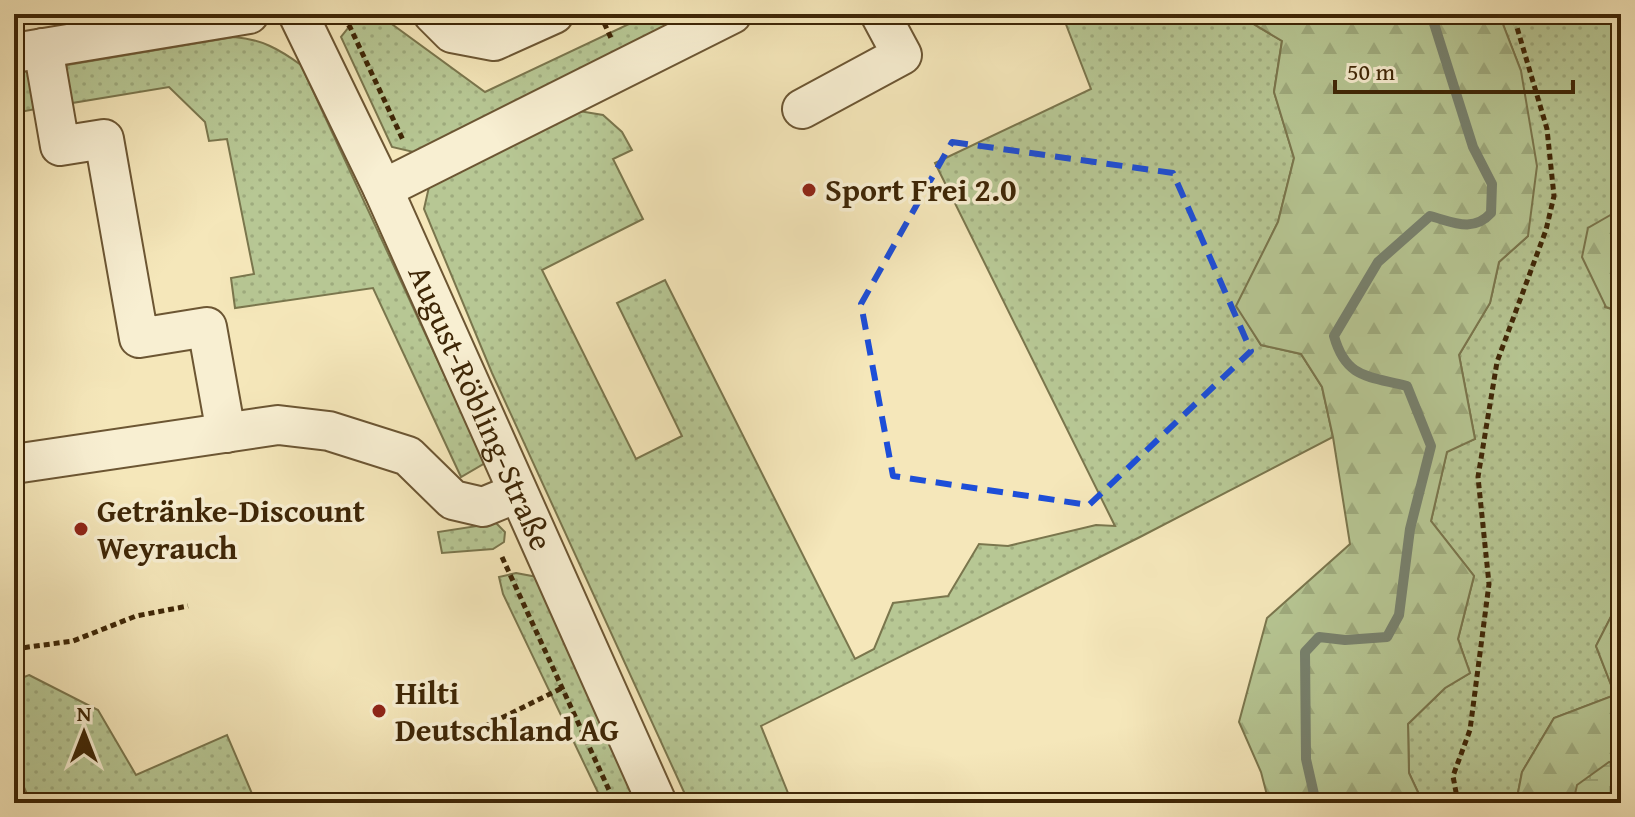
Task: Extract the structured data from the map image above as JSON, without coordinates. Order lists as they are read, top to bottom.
{
  "streets": {
    "street": ["August-Röbling-Straße"]
  },
  "places": ["Sport Frei 2.0", "Getränke-Discount Weyrauch", "Hilti Deutschland AG"],
  "scale_bar": "50 m",
  "north": "top"
}
